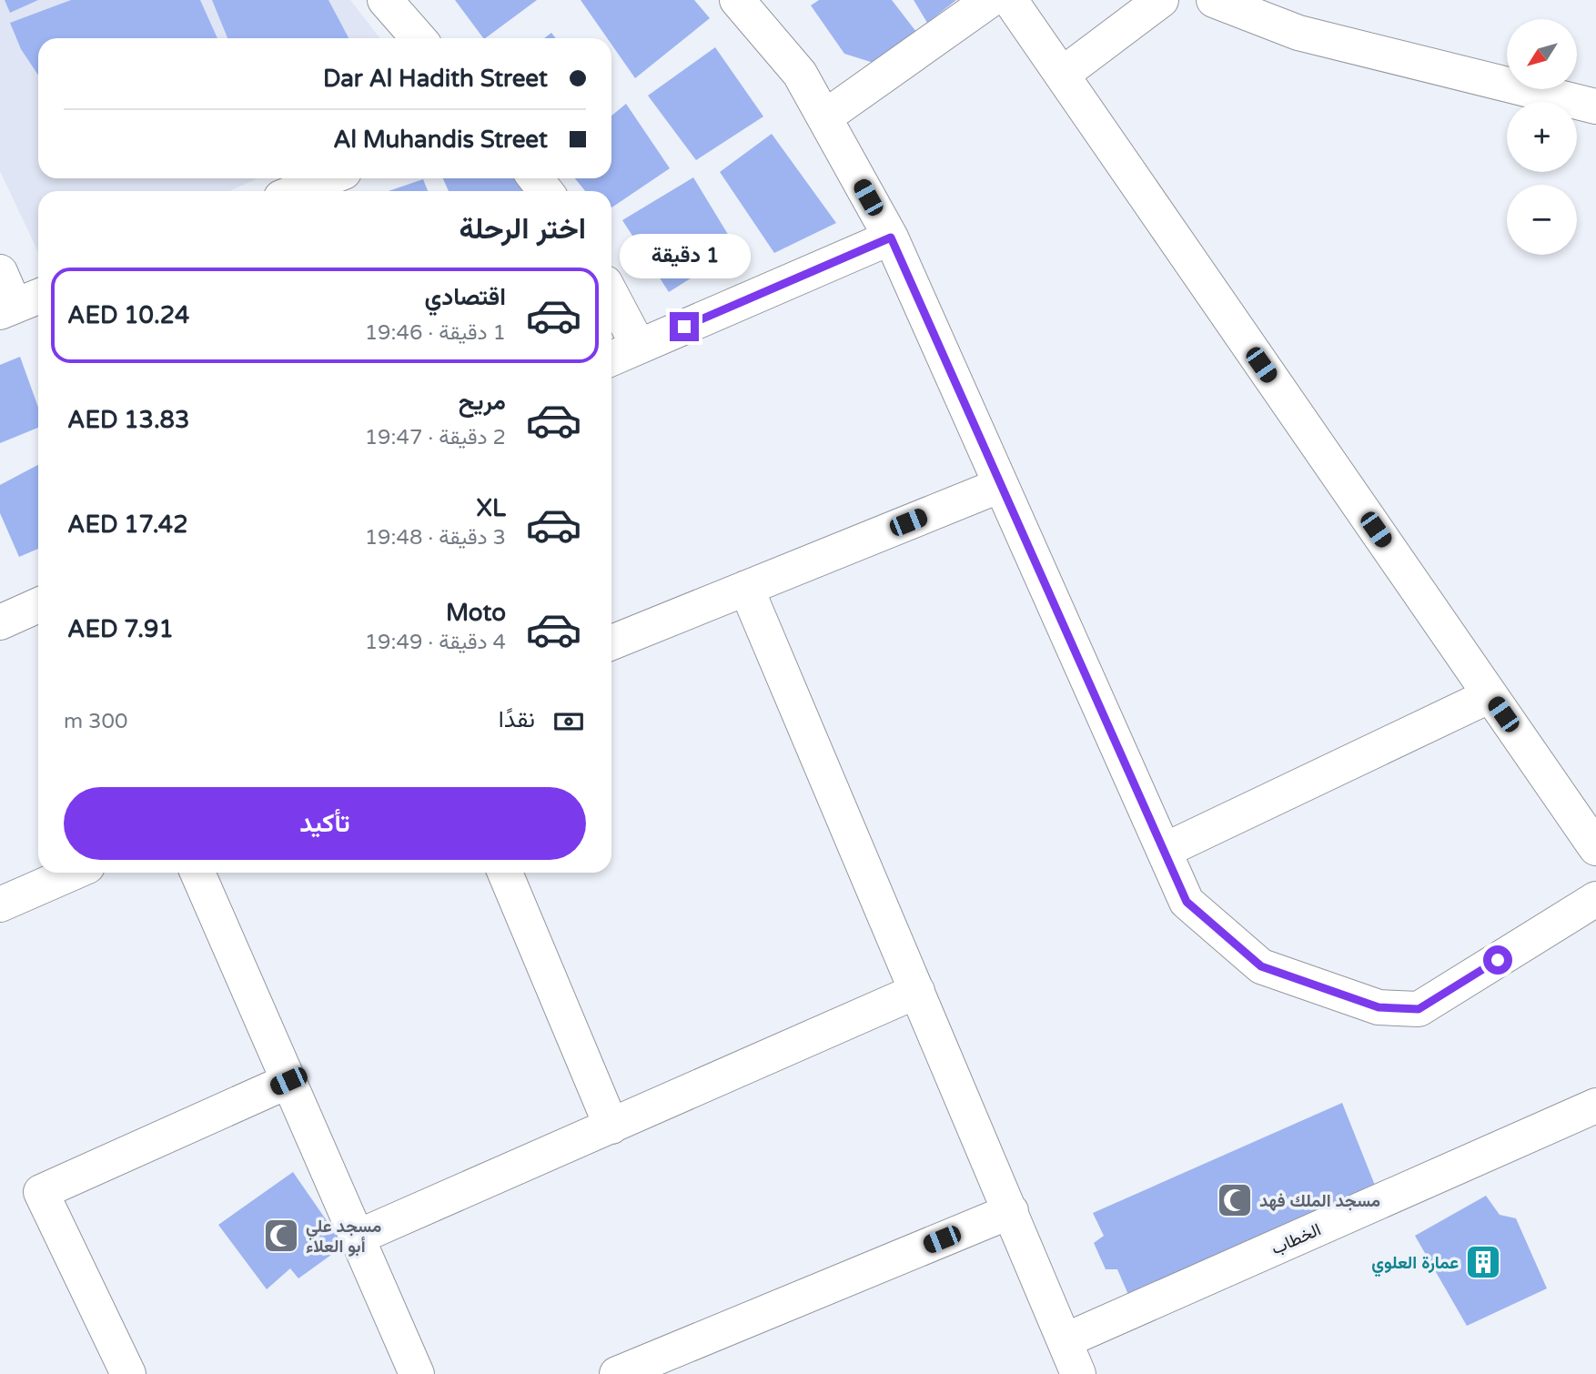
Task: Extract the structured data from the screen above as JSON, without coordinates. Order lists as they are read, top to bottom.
{
  "streets": {
    "street": ["الخطاب"]
  },
  "places": {
    "mosque": ["مسجد الملك فهد", "مسجد علي أبو العلاء"],
    "building": ["عمارة العلوي"]
  },
  "north": "bottom left",
  "page": {
    "map_buttons": ["+", "−"],
    "banner": ["Dar Al Hadith Street", "Al Muhandis Street"],
    "heading": "اختر الرحلة",
    "bubble": "1 دقيقة",
    "list": [
      {
        "name": "اقتصادي",
        "note": "1 دقيقة · 19:46",
        "value": "AED 10.24"
      },
      {
        "name": "مريح",
        "note": "2 دقيقة · 19:47",
        "value": "AED 13.83"
      },
      {
        "name": "XL",
        "note": "3 دقيقة · 19:48",
        "value": "AED 17.42"
      },
      {
        "name": "Moto",
        "note": "4 دقيقة · 19:49",
        "value": "AED 7.91"
      }
    ],
    "pay": ["نقدًا", "300 m"],
    "buttons": "تأكيد"
  }
}
